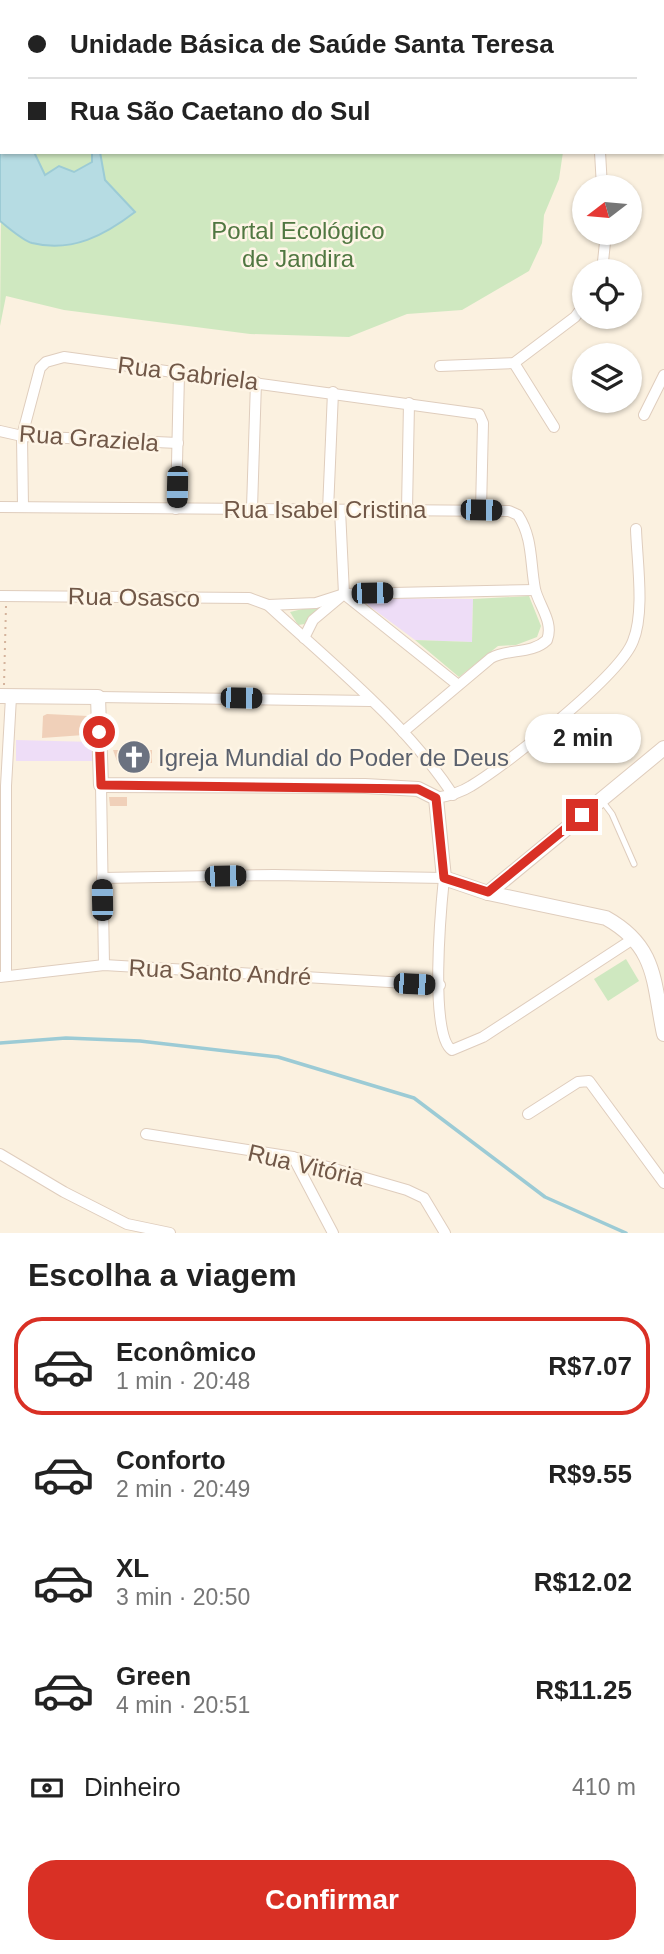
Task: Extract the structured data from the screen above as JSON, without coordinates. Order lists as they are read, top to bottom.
{
  "streets": {
    "street": [
      "Rua Gabriela",
      "Rua Graziela",
      "Rua Isabel Cristina",
      "Rua Osasco",
      "Rua Santo André",
      "Rua Vitória"
    ]
  },
  "crossings": [
    ["Rua Gabriela", "Rua Graziela"],
    ["Rua Gabriela", "Rua Isabel Cristina"],
    ["Rua Isabel Cristina", "Rua Osasco"]
  ],
  "parks": ["Portal Ecológico de Jandira"],
  "places": {
    "church": ["Igreja Mundial do Poder de Deus"]
  },
  "north": "left",
  "page": {
    "banner": ["Unidade Básica de Saúde Santa Teresa", "Rua São Caetano do Sul"],
    "bubble": "2 min",
    "heading": "Escolha a viagem",
    "list": [
      {
        "name": "Econômico",
        "note": "1 min · 20:48",
        "value": "R$7.07"
      },
      {
        "name": "Conforto",
        "note": "2 min · 20:49",
        "value": "R$9.55"
      },
      {
        "name": "XL",
        "note": "3 min · 20:50",
        "value": "R$12.02"
      },
      {
        "name": "Green",
        "note": "4 min · 20:51",
        "value": "R$11.25"
      }
    ],
    "pay": ["Dinheiro", "410 m"],
    "buttons": "Confirmar"
  }
}
